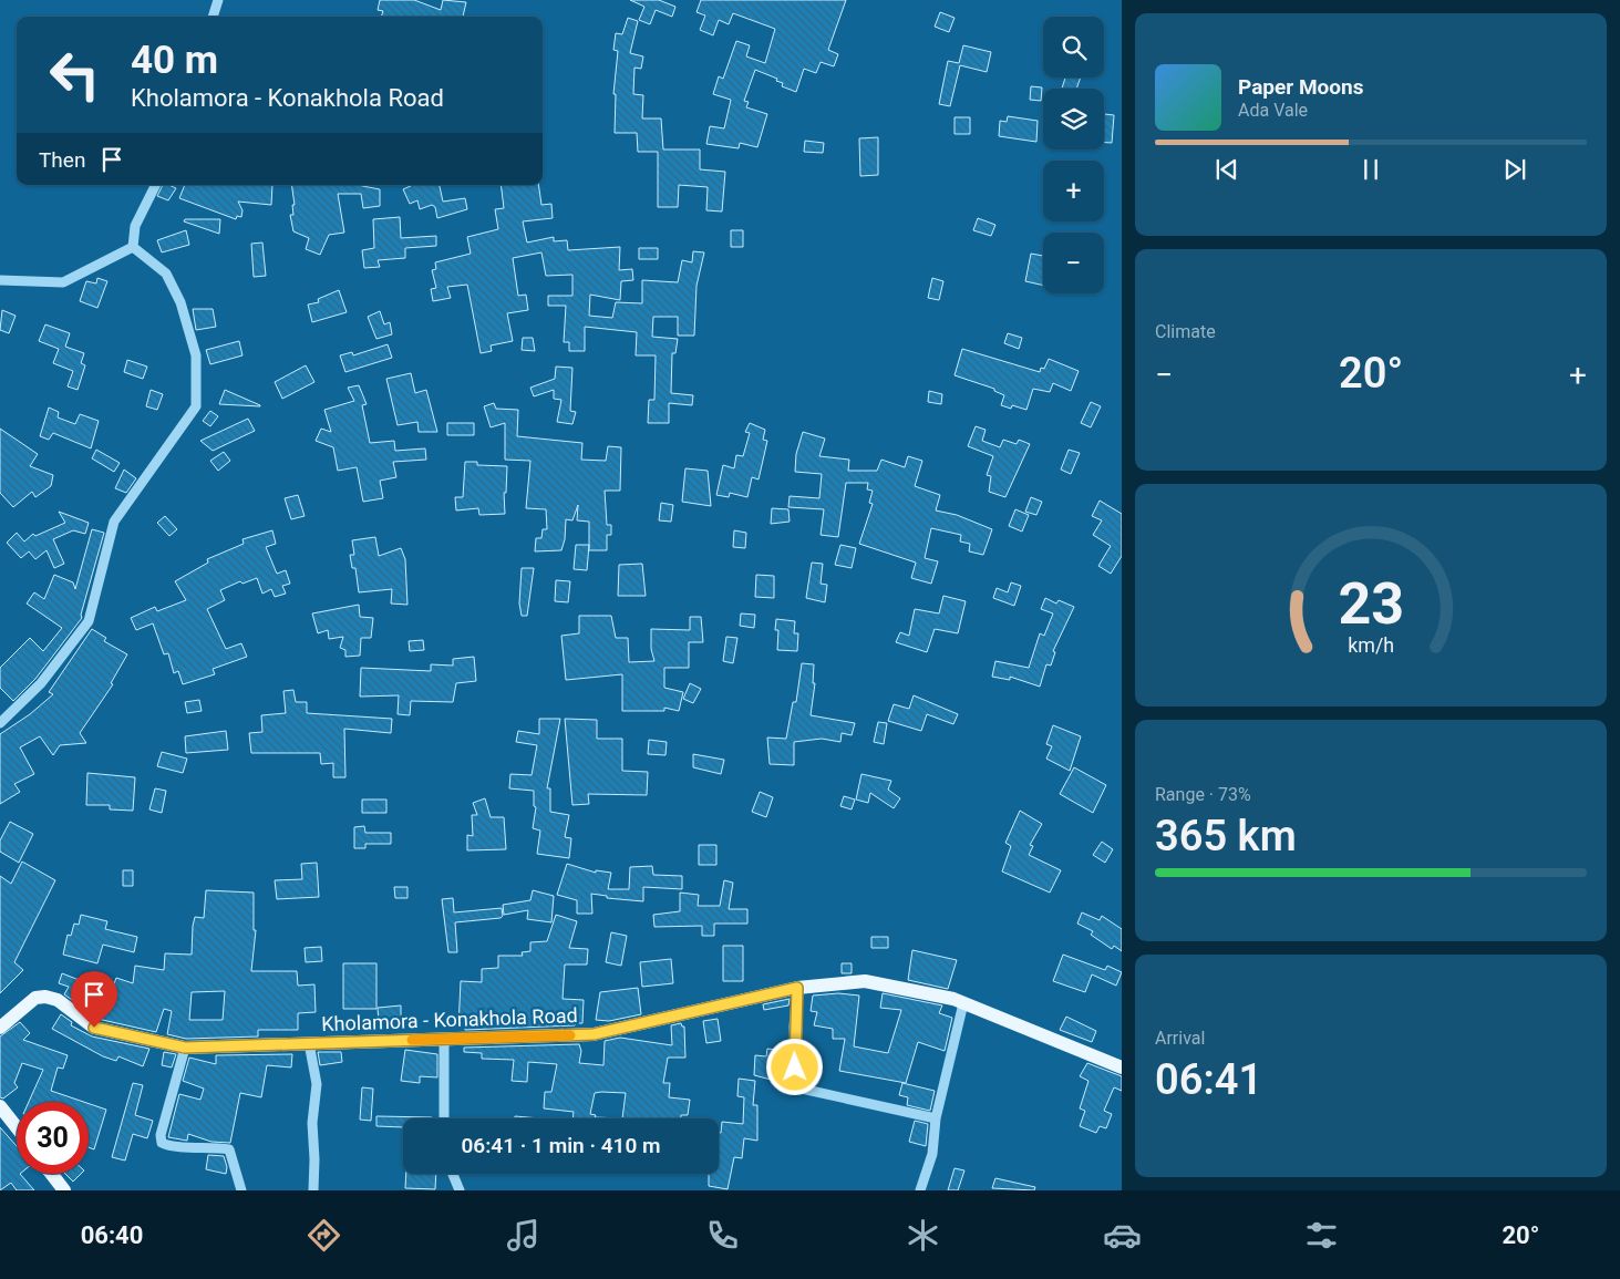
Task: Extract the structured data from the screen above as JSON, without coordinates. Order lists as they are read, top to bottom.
{
  "streets": {
    "main road": ["Kholamora - Konakhola Road"]
  },
  "page": {
    "map_buttons": ["+", "−"],
    "turn": ["40 m", "Kholamora - Konakhola Road"],
    "song": ["Paper Moons", "Ada Vale"],
    "then": "Then",
    "tile": [
      "Climate",
      ["Range · 73%", "365 km"],
      ["Arrival", "06:41"]
    ],
    "heat": ["−", "20°", "+"],
    "limit": "30",
    "trip": "06:41 · 1 min · 410 m",
    "tabs": ["06:40", "20°"],
    "gauge": ["23", "km/h"]
  }
}
